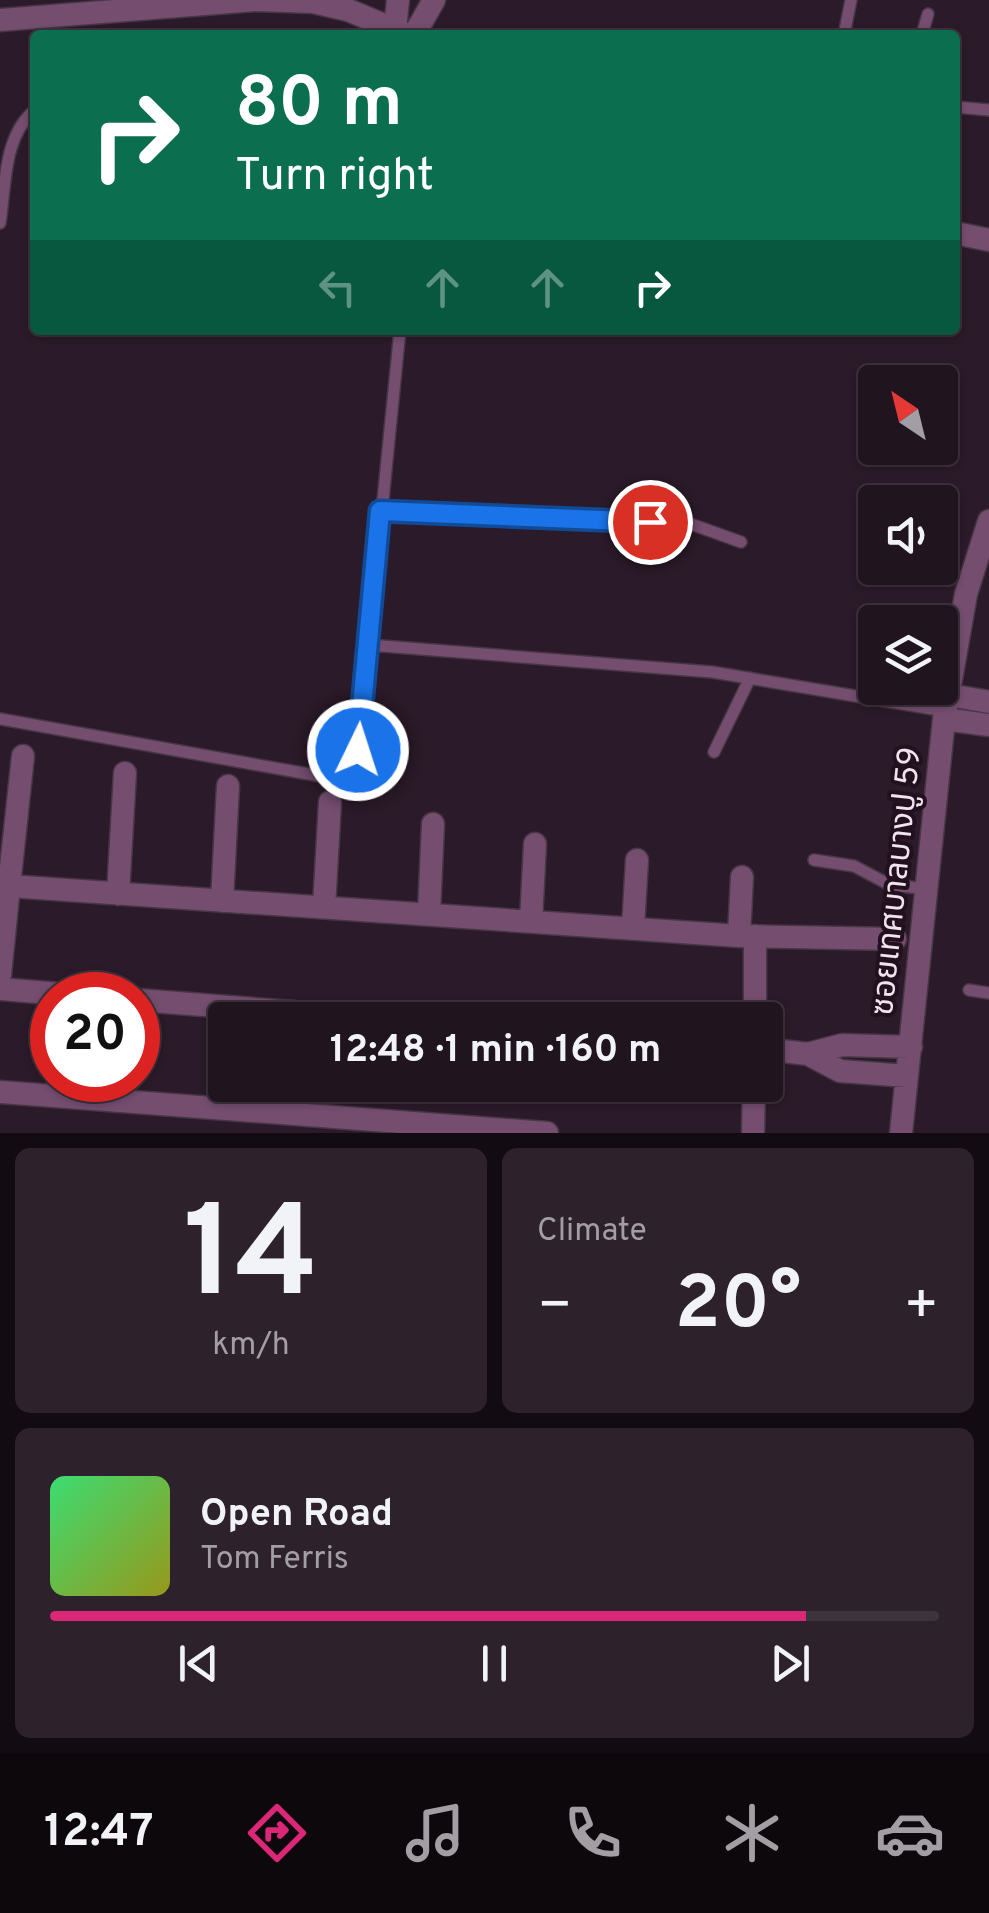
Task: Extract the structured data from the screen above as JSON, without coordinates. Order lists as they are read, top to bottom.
{
  "streets": {
    "street": ["ซอยเทศบาลบางปู 59"]
  },
  "north": "top left",
  "page": {
    "turn": ["80 m", "Turn right"],
    "limit": "20",
    "trip": "12:48 · 1 min · 160 m",
    "tile": [
      ["14", "km/h"],
      "Climate"
    ],
    "heat": ["−", "20°", "+"],
    "song": ["Open Road", "Tom Ferris"],
    "tabs": "12:47"
  }
}
